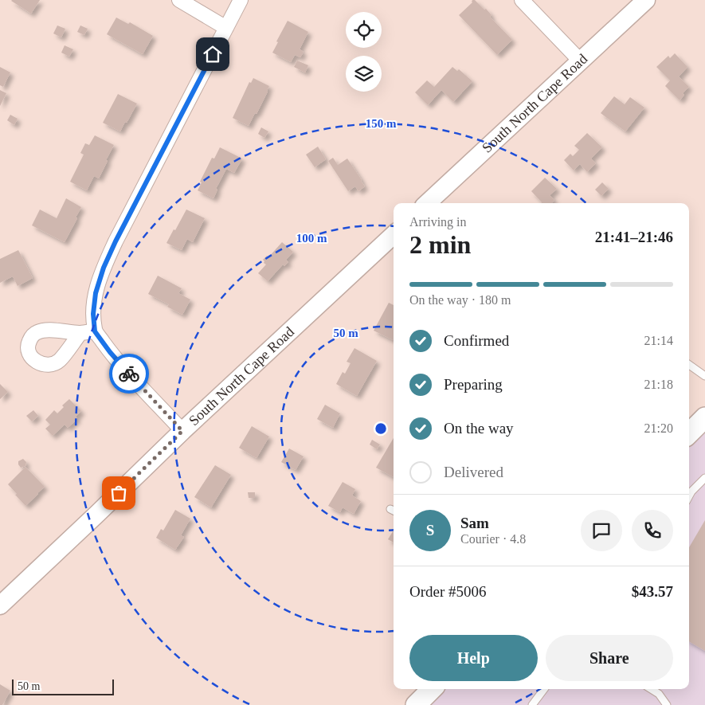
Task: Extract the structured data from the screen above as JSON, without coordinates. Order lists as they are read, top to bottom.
{
  "streets": {
    "street": ["South North Cape Road"]
  },
  "scale_bar": "50 m",
  "page": {
    "heading": ["2 min", "Arriving in", "21:41–21:46"],
    "panel": [
      "Sam",
      "Courier · 4.8",
      "Order #5006",
      "$43.57"
    ],
    "bar": "On the way · 180 m",
    "list": [
      ["Confirmed", "21:14"],
      ["Preparing", "21:18"],
      ["On the way", "21:20"],
      "Delivered"
    ],
    "round": "S",
    "buttons": ["Help", "Share"],
    "scale": "50 m"
  },
  "rings": ["150 m", "100 m", "50 m"]
}
